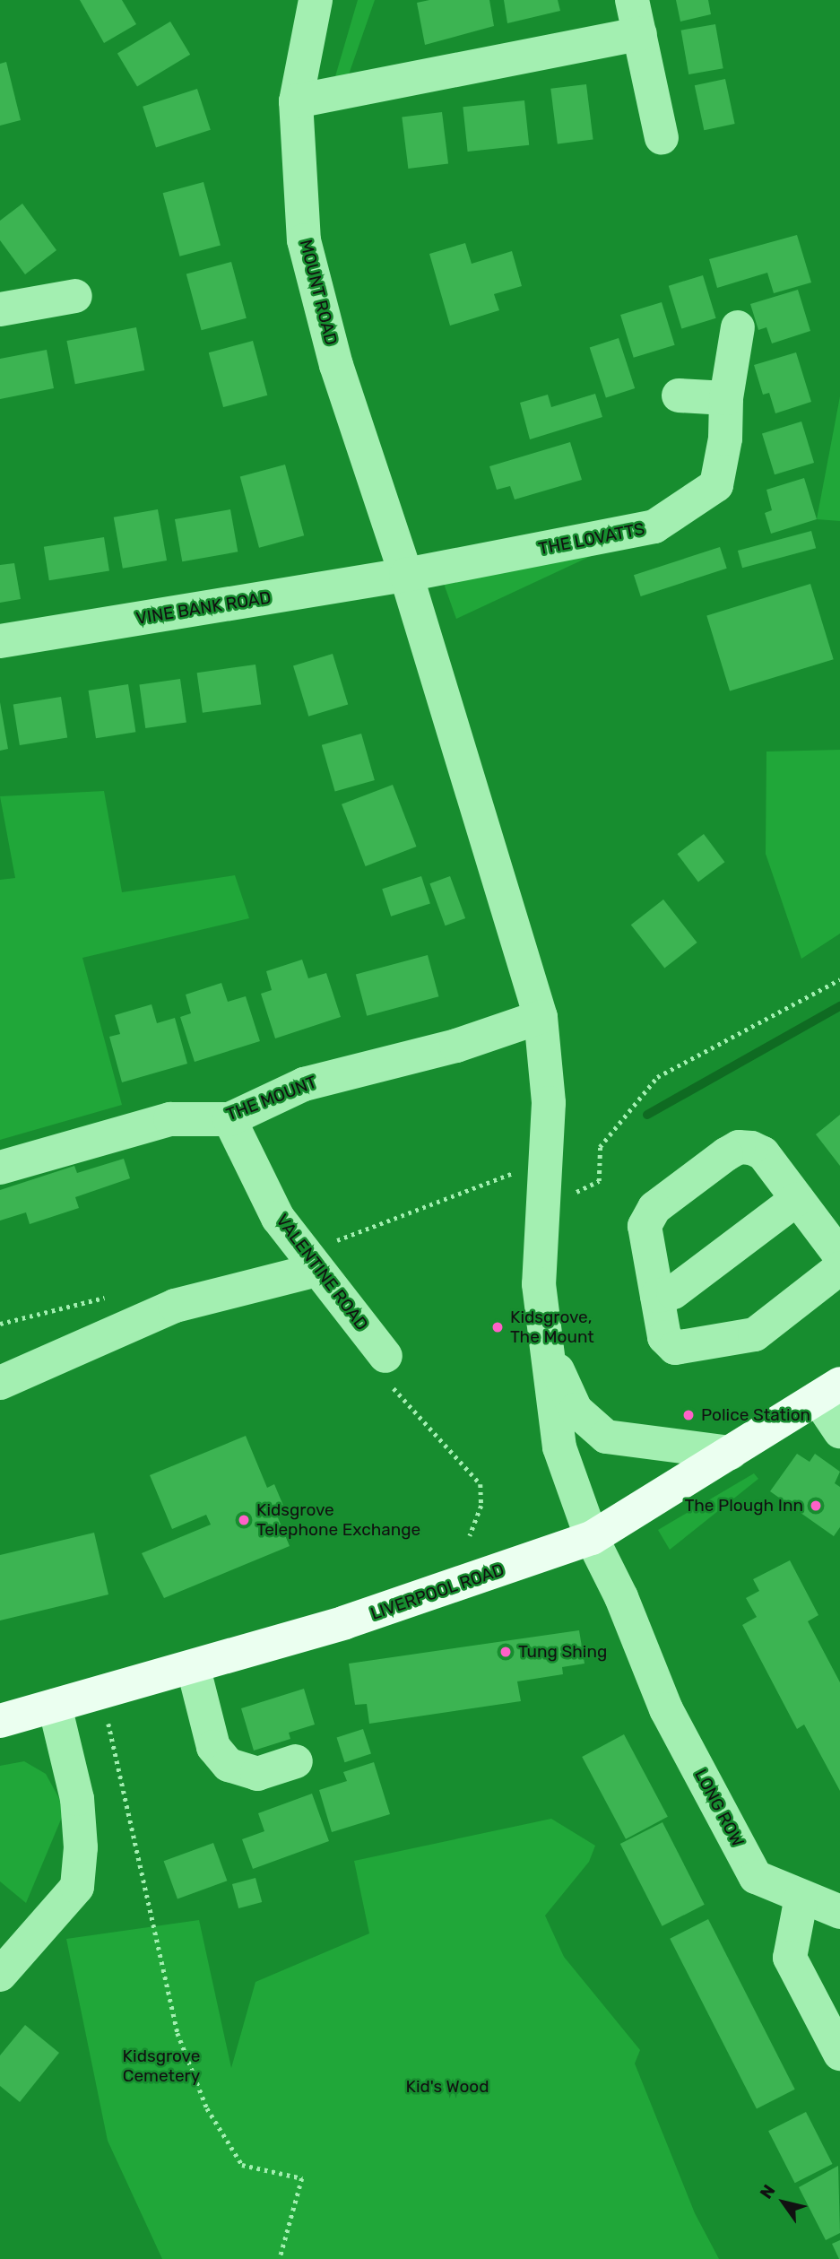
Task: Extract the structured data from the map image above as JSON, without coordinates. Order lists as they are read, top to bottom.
{
  "streets": {
    "main road": ["LIVERPOOL ROAD"],
    "street": [
      "MOUNT ROAD",
      "THE LOVATTS",
      "VINE BANK ROAD",
      "THE MOUNT",
      "VALENTINE ROAD",
      "LONG ROW"
    ]
  },
  "crossings": [
    ["MOUNT ROAD", "THE LOVATTS"],
    ["MOUNT ROAD", "VINE BANK ROAD"],
    ["THE LOVATTS", "VINE BANK ROAD"],
    ["THE MOUNT", "VALENTINE ROAD"],
    ["LIVERPOOL ROAD", "LONG ROW"]
  ],
  "parks": ["Kidsgrove Cemetery", "Kid's Wood"],
  "places": [
    "Kidsgrove, The Mount",
    "Police Station",
    "The Plough Inn",
    "Kidsgrove Telephone Exchange",
    "Tung Shing"
  ],
  "north": "top left"
}
